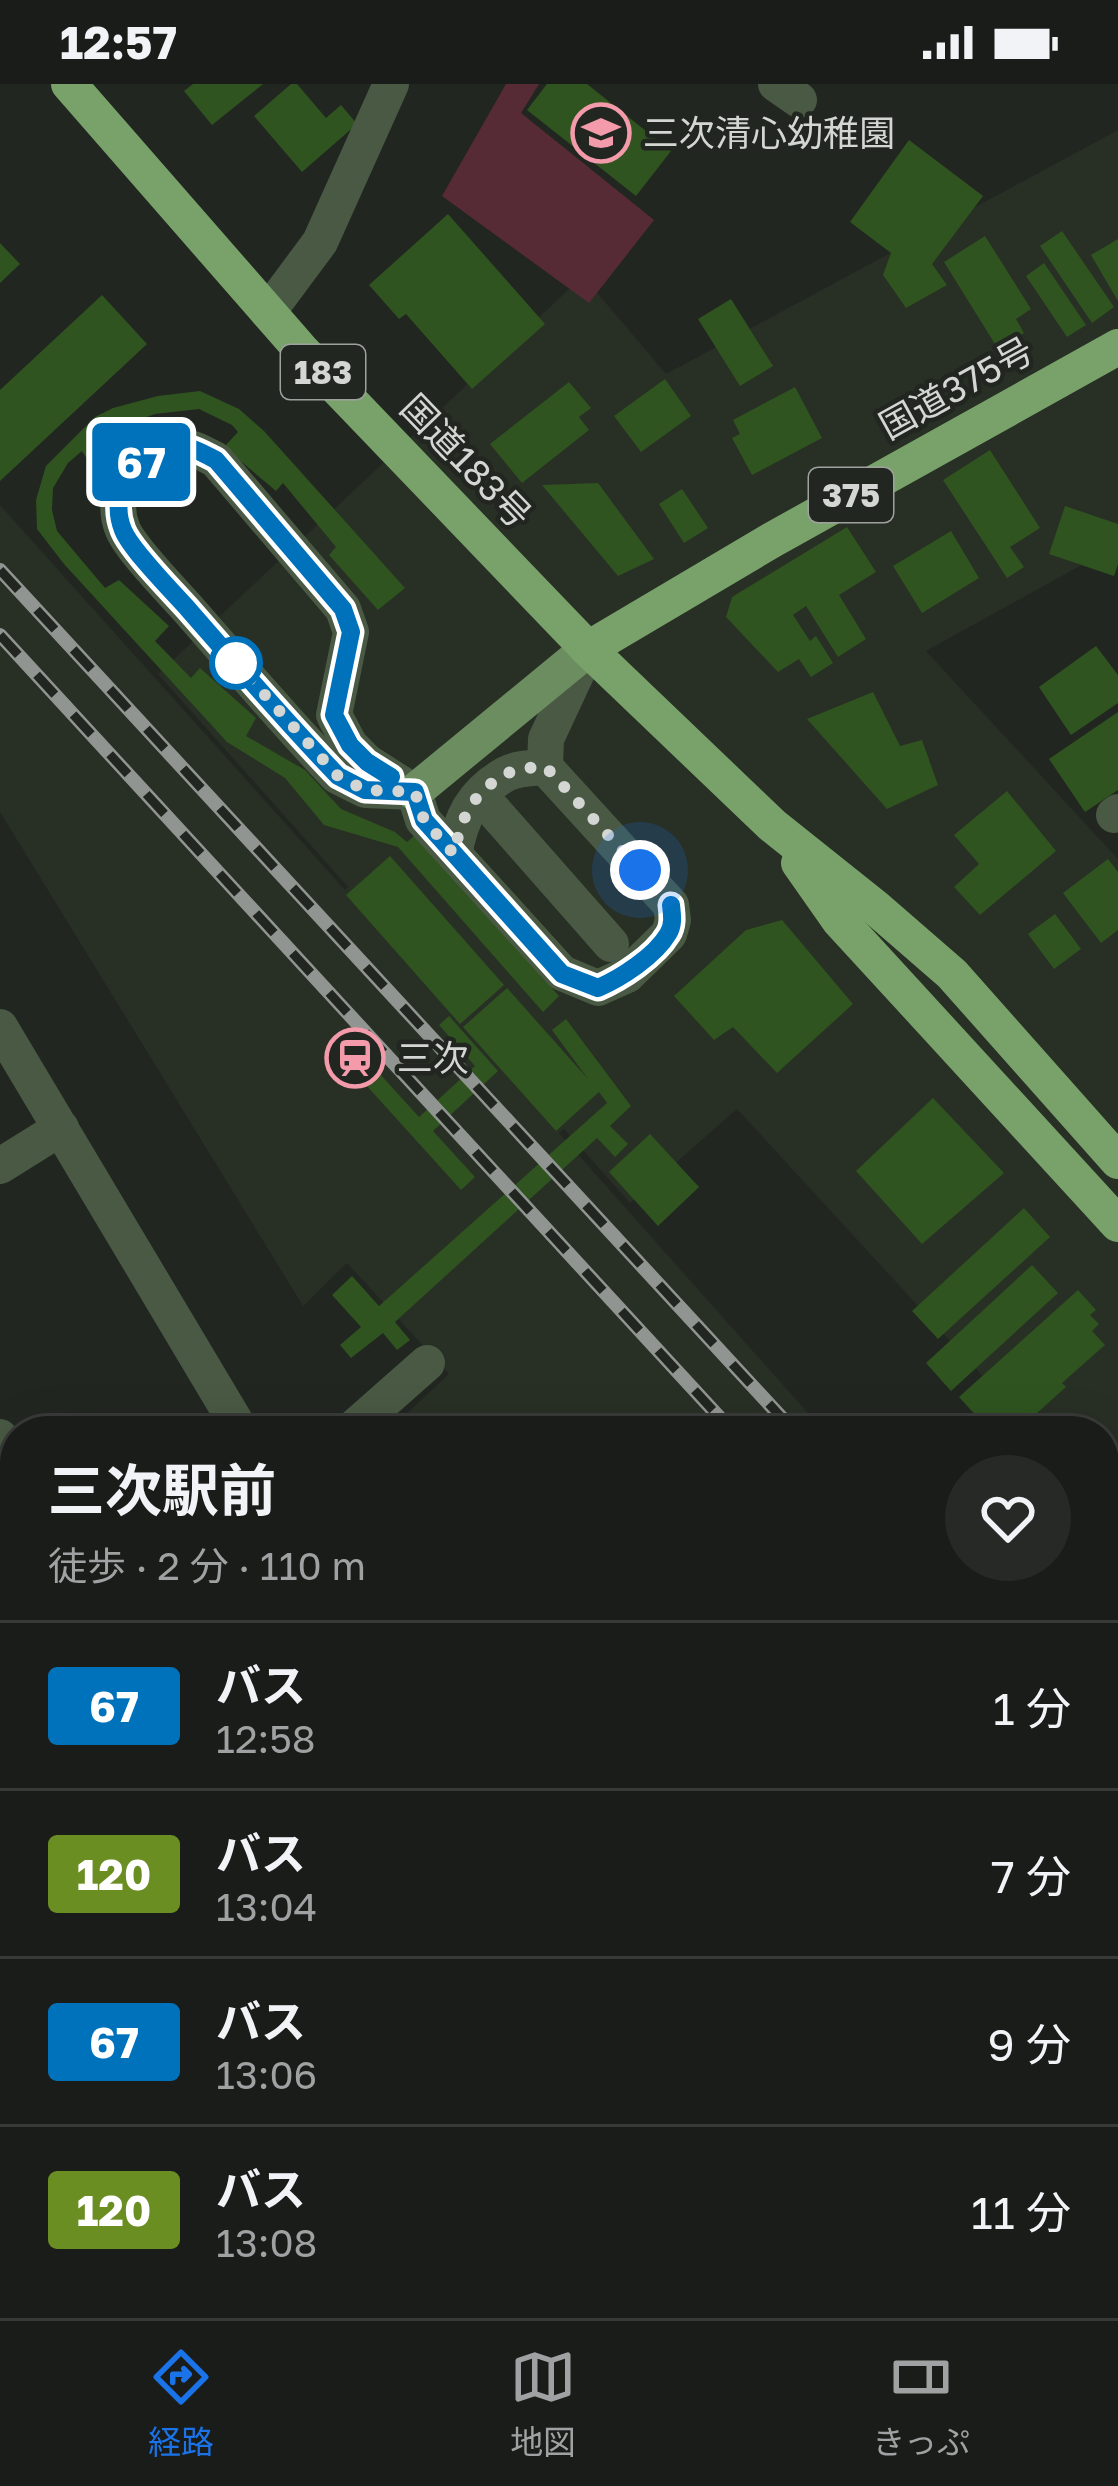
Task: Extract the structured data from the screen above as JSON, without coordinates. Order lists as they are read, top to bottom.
{
  "streets": {
    "highway": [
      "183",
      "国道375号",
      "国道183号",
      "375"
    ]
  },
  "crossings": [
    ["国道375号", "国道183号"]
  ],
  "places": {
    "school or university": ["三次清心幼稚園"],
    "station": ["三次"]
  },
  "lines": ["bus line 67"],
  "page": {
    "status": "12:57",
    "on_map": "67",
    "heading": ["三次駅前", "徒歩 · 2 分 · 110 m"],
    "list": [
      {
        "mark": "67",
        "name": "バス",
        "note": "12:58",
        "value": "1 分"
      },
      {
        "mark": "120",
        "name": "バス",
        "note": "13:04",
        "value": "7 分"
      },
      {
        "mark": "67",
        "name": "バス",
        "note": "13:06",
        "value": "9 分"
      },
      {
        "mark": "120",
        "name": "バス",
        "note": "13:08",
        "value": "11 分"
      }
    ],
    "tabs": ["経路", "地図", "きっぷ"]
  }
}
